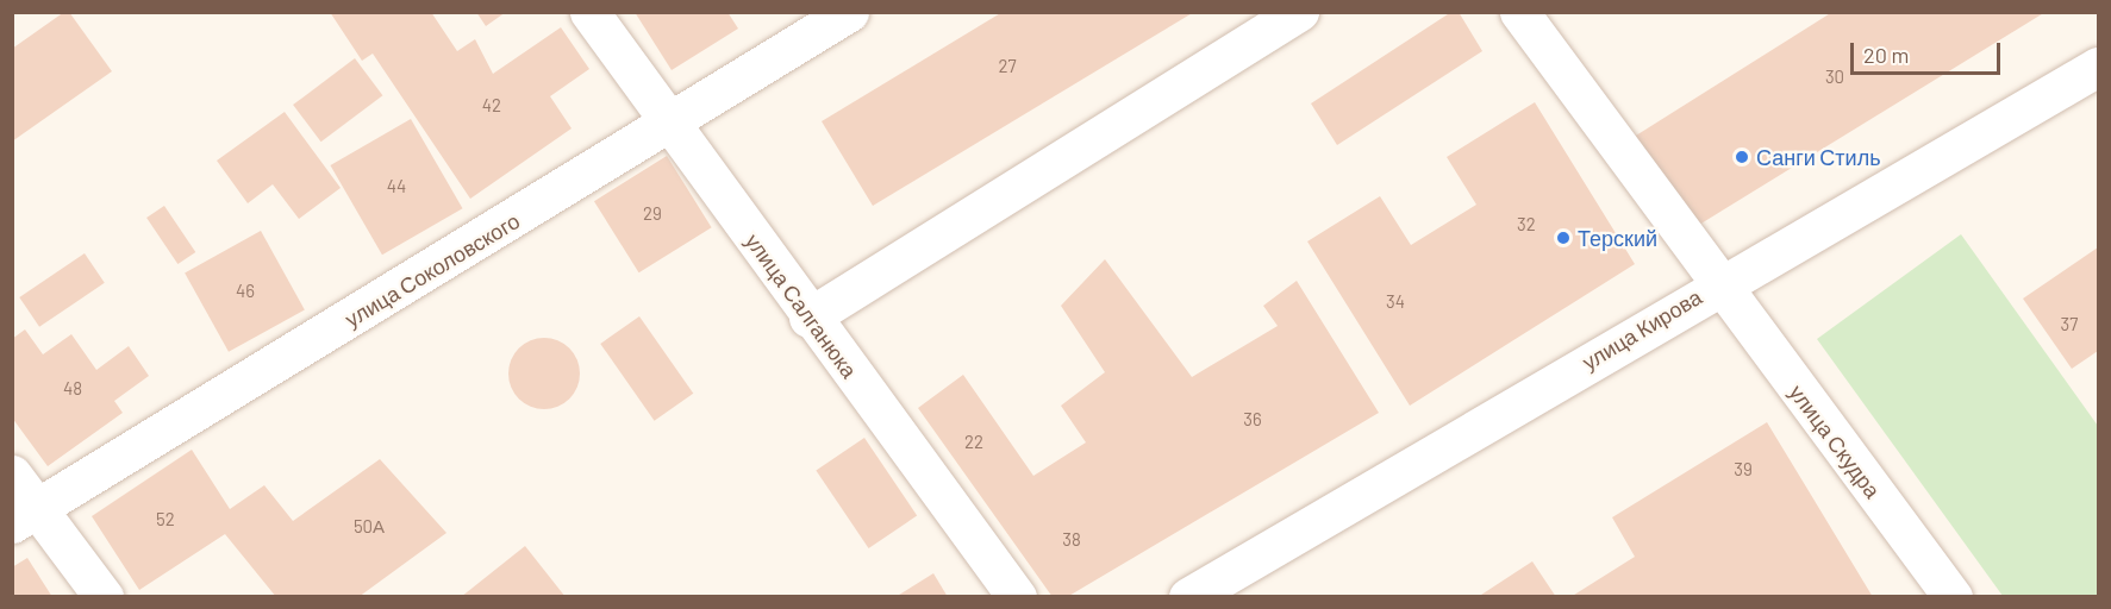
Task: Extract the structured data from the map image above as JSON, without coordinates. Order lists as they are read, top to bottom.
{
  "streets": {
    "street": [
      "улица Соколовского",
      "улица Салганюка",
      "улица Кирова",
      "улица Скудра"
    ]
  },
  "crossings": [
    ["улица Соколовского", "улица Салганюка"],
    ["улица Кирова", "улица Скудра"]
  ],
  "places": ["Санги Стиль", "Терский"],
  "house_numbers": [
    "27",
    "30",
    "42",
    "44",
    "29",
    "32",
    "46",
    "34",
    "37",
    "48",
    "36",
    "22",
    "39",
    "52",
    "50А",
    "38"
  ],
  "scale_bar": "20 m"
}
